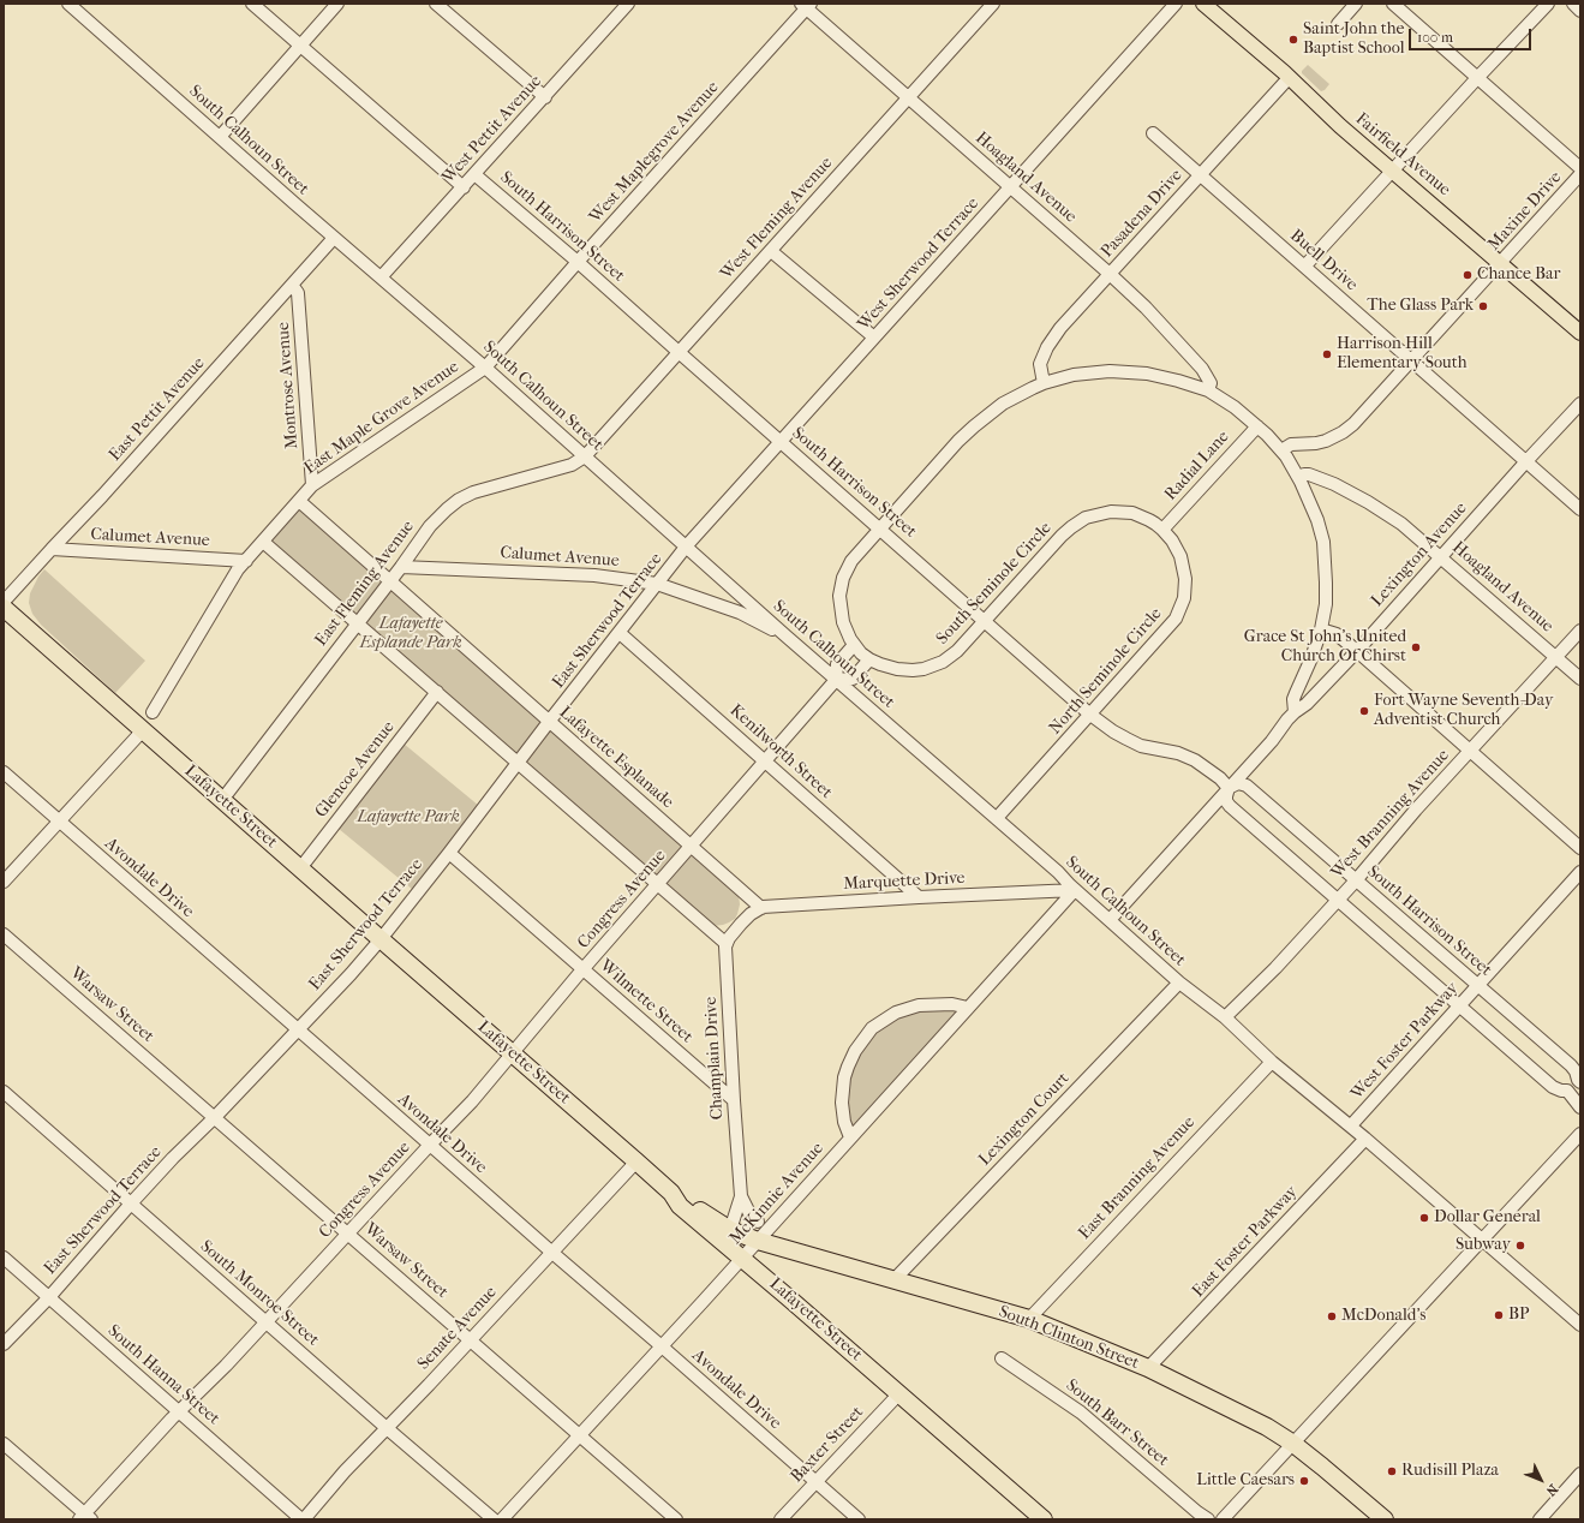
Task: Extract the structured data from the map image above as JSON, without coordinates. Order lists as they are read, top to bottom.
{
  "streets": {
    "highway": ["Lafayette Street", "South Clinton Street"],
    "main road": ["Fairfield Avenue"],
    "street": [
      "West Pettit Avenue",
      "South Calhoun Street",
      "West Maplegrove Avenue",
      "Hoagland Avenue",
      "Maxine Drive",
      "Pasadena Drive",
      "West Fleming Avenue",
      "South Harrison Street",
      "Buell Drive",
      "West Sherwood Terrace",
      "Montrose Avenue",
      "East Pettit Avenue",
      "East Maple Grove Avenue",
      "Radial Lane",
      "Calumet Avenue",
      "Lexington Avenue",
      "East Fleming Avenue",
      "South Seminole Circle",
      "East Sherwood Terrace",
      "North Seminole Circle",
      "Kenilworth Street",
      "Lafayette Esplanade",
      "Glencoe Avenue",
      "West Branning Avenue",
      "Avondale Drive",
      "Marquette Drive",
      "Congress Avenue",
      "Wilmette Street",
      "Warsaw Street",
      "West Foster Parkway",
      "Champlain Drive",
      "Lexington Court",
      "East Branning Avenue",
      "McKinnie Avenue",
      "East Foster Parkway",
      "South Monroe Street",
      "Senate Avenue",
      "South Hanna Street",
      "South Barr Street",
      "Baxter Street"
    ]
  },
  "crossings": [
    ["West Pettit Avenue", "South Calhoun Street"],
    ["West Pettit Avenue", "South Harrison Street"],
    ["South Calhoun Street", "West Maplegrove Avenue"],
    ["South Calhoun Street", "West Fleming Avenue"],
    ["South Calhoun Street", "West Sherwood Terrace"],
    ["South Calhoun Street", "East Pettit Avenue"],
    ["South Calhoun Street", "East Maple Grove Avenue"],
    ["South Calhoun Street", "Calumet Avenue"],
    ["South Calhoun Street", "Lexington Avenue"],
    ["South Calhoun Street", "East Fleming Avenue"],
    ["South Calhoun Street", "East Sherwood Terrace"],
    ["South Calhoun Street", "North Seminole Circle"],
    ["South Calhoun Street", "West Branning Avenue"],
    ["South Calhoun Street", "Marquette Drive"],
    ["South Calhoun Street", "Congress Avenue"],
    ["South Calhoun Street", "West Foster Parkway"],
    ["South Calhoun Street", "Lexington Court"],
    ["South Calhoun Street", "East Branning Avenue"],
    ["South Calhoun Street", "McKinnie Avenue"],
    ["South Calhoun Street", "East Foster Parkway"],
    ["West Maplegrove Avenue", "Hoagland Avenue"],
    ["West Maplegrove Avenue", "South Harrison Street"],
    ["West Maplegrove Avenue", "East Maple Grove Avenue"],
    ["Fairfield Avenue", "Maxine Drive"],
    ["Fairfield Avenue", "Pasadena Drive"],
    ["Hoagland Avenue", "Pasadena Drive"],
    ["Hoagland Avenue", "West Fleming Avenue"],
    ["Hoagland Avenue", "West Sherwood Terrace"],
    ["Hoagland Avenue", "Lexington Avenue"],
    ["Hoagland Avenue", "West Branning Avenue"],
    ["Maxine Drive", "Buell Drive"],
    ["Pasadena Drive", "Buell Drive"],
    ["West Fleming Avenue", "South Harrison Street"],
    ["West Fleming Avenue", "East Fleming Avenue"],
    ["South Harrison Street", "West Sherwood Terrace"],
    ["South Harrison Street", "Lexington Avenue"],
    ["South Harrison Street", "South Seminole Circle"],
    ["South Harrison Street", "North Seminole Circle"],
    ["South Harrison Street", "West Branning Avenue"],
    ["South Harrison Street", "West Foster Parkway"],
    ["Buell Drive", "Lexington Avenue"],
    ["West Sherwood Terrace", "East Sherwood Terrace"],
    ["Montrose Avenue", "East Pettit Avenue"],
    ["Montrose Avenue", "East Maple Grove Avenue"],
    ["East Pettit Avenue", "Calumet Avenue"],
    ["East Maple Grove Avenue", "Calumet Avenue"],
    ["East Maple Grove Avenue", "Lafayette Esplanade"],
    ["Radial Lane", "South Seminole Circle"],
    ["Radial Lane", "North Seminole Circle"],
    ["Calumet Avenue", "East Fleming Avenue"],
    ["Calumet Avenue", "East Sherwood Terrace"],
    ["East Fleming Avenue", "Lafayette Esplanade"],
    ["East Fleming Avenue", "Lafayette Street"],
    ["South Seminole Circle", "North Seminole Circle"],
    ["East Sherwood Terrace", "Kenilworth Street"],
    ["East Sherwood Terrace", "Lafayette Esplanade"],
    ["East Sherwood Terrace", "Lafayette Street"],
    ["East Sherwood Terrace", "Avondale Drive"],
    ["East Sherwood Terrace", "Wilmette Street"],
    ["East Sherwood Terrace", "Warsaw Street"],
    ["East Sherwood Terrace", "South Monroe Street"],
    ["East Sherwood Terrace", "South Hanna Street"],
    ["Kenilworth Street", "Marquette Drive"],
    ["Kenilworth Street", "Congress Avenue"],
    ["Lafayette Esplanade", "Marquette Drive"],
    ["Lafayette Esplanade", "Congress Avenue"],
    ["Glencoe Avenue", "Lafayette Street"],
    ["Lafayette Street", "Congress Avenue"],
    ["Lafayette Street", "McKinnie Avenue"],
    ["Lafayette Street", "Senate Avenue"],
    ["Lafayette Street", "South Clinton Street"],
    ["Lafayette Street", "Baxter Street"],
    ["Avondale Drive", "Congress Avenue"],
    ["Avondale Drive", "McKinnie Avenue"],
    ["Avondale Drive", "Senate Avenue"],
    ["Avondale Drive", "Baxter Street"],
    ["Marquette Drive", "McKinnie Avenue"],
    ["Congress Avenue", "Wilmette Street"],
    ["Congress Avenue", "Warsaw Street"],
    ["Congress Avenue", "South Monroe Street"],
    ["Congress Avenue", "South Hanna Street"],
    ["Wilmette Street", "Champlain Drive"],
    ["Warsaw Street", "McKinnie Avenue"],
    ["Warsaw Street", "Senate Avenue"],
    ["Champlain Drive", "South Clinton Street"],
    ["Lexington Court", "South Clinton Street"],
    ["East Branning Avenue", "South Clinton Street"],
    ["McKinnie Avenue", "South Clinton Street"],
    ["East Foster Parkway", "South Clinton Street"],
    ["South Monroe Street", "Senate Avenue"],
    ["Senate Avenue", "South Hanna Street"]
  ],
  "parks": ["Lafayette Esplande Park", "Lafayette Park"],
  "places": [
    "Saint John the Baptist School",
    "Chance Bar",
    "The Glass Park",
    "Harrison Hill Elementary South",
    "Grace St John's United Church Of Chirst",
    "Fort Wayne Seventh-Day Adventist Church",
    "Dollar General",
    "Subway",
    "BP",
    "McDonald's",
    "Rudisill Plaza",
    "Little Caesars"
  ],
  "scale_bar": "100 m",
  "north": "bottom right"
}
